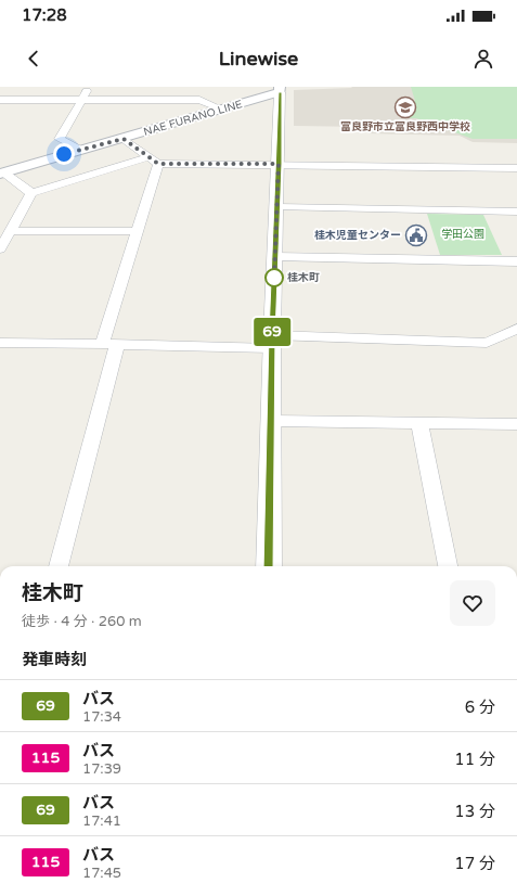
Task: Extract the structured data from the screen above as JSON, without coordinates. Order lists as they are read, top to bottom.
{
  "streets": {
    "main road": ["NAE FURANO LINE"]
  },
  "parks": ["学田公園"],
  "places": {
    "school or university": ["富良野市立富良野西中学校"],
    "public building": ["桂木児童センター"],
    "other": ["桂木町"]
  },
  "lines": ["bus line 69"],
  "page": {
    "status": "17:28",
    "header": "Linewise",
    "on_map": "69",
    "heading": [
      ["桂木町", "徒歩 · 4 分 · 260 m"],
      "発車時刻"
    ],
    "list": [
      {
        "mark": "69",
        "name": "バス",
        "note": "17:34",
        "value": "6 分"
      },
      {
        "mark": "115",
        "name": "バス",
        "note": "17:39",
        "value": "11 分"
      },
      {
        "mark": "69",
        "name": "バス",
        "note": "17:41",
        "value": "13 分"
      },
      {
        "mark": "115",
        "name": "バス",
        "note": "17:45",
        "value": "17 分"
      }
    ]
  }
}
